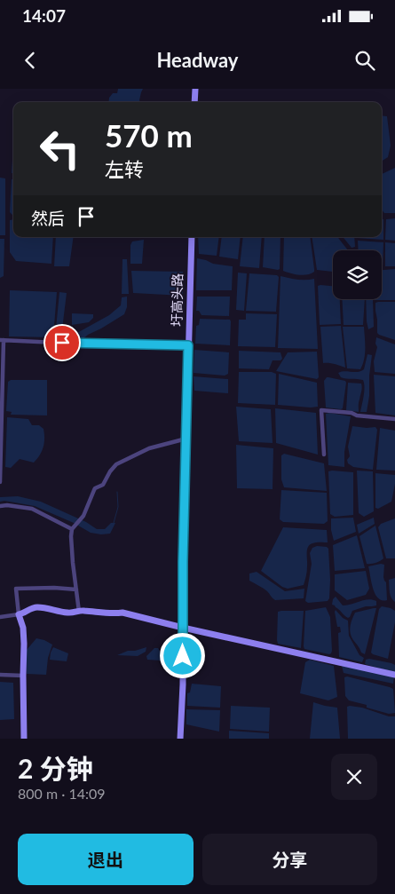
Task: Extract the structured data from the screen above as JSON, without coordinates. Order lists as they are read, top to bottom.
{
  "streets": {
    "street": ["圩高头路"]
  },
  "page": {
    "status": "14:07",
    "header": "Headway",
    "turn": ["570 m", "左转"],
    "then": "然后",
    "heading": ["2 分钟", "800 m · 14:09"],
    "buttons": ["退出", "分享"]
  }
}
